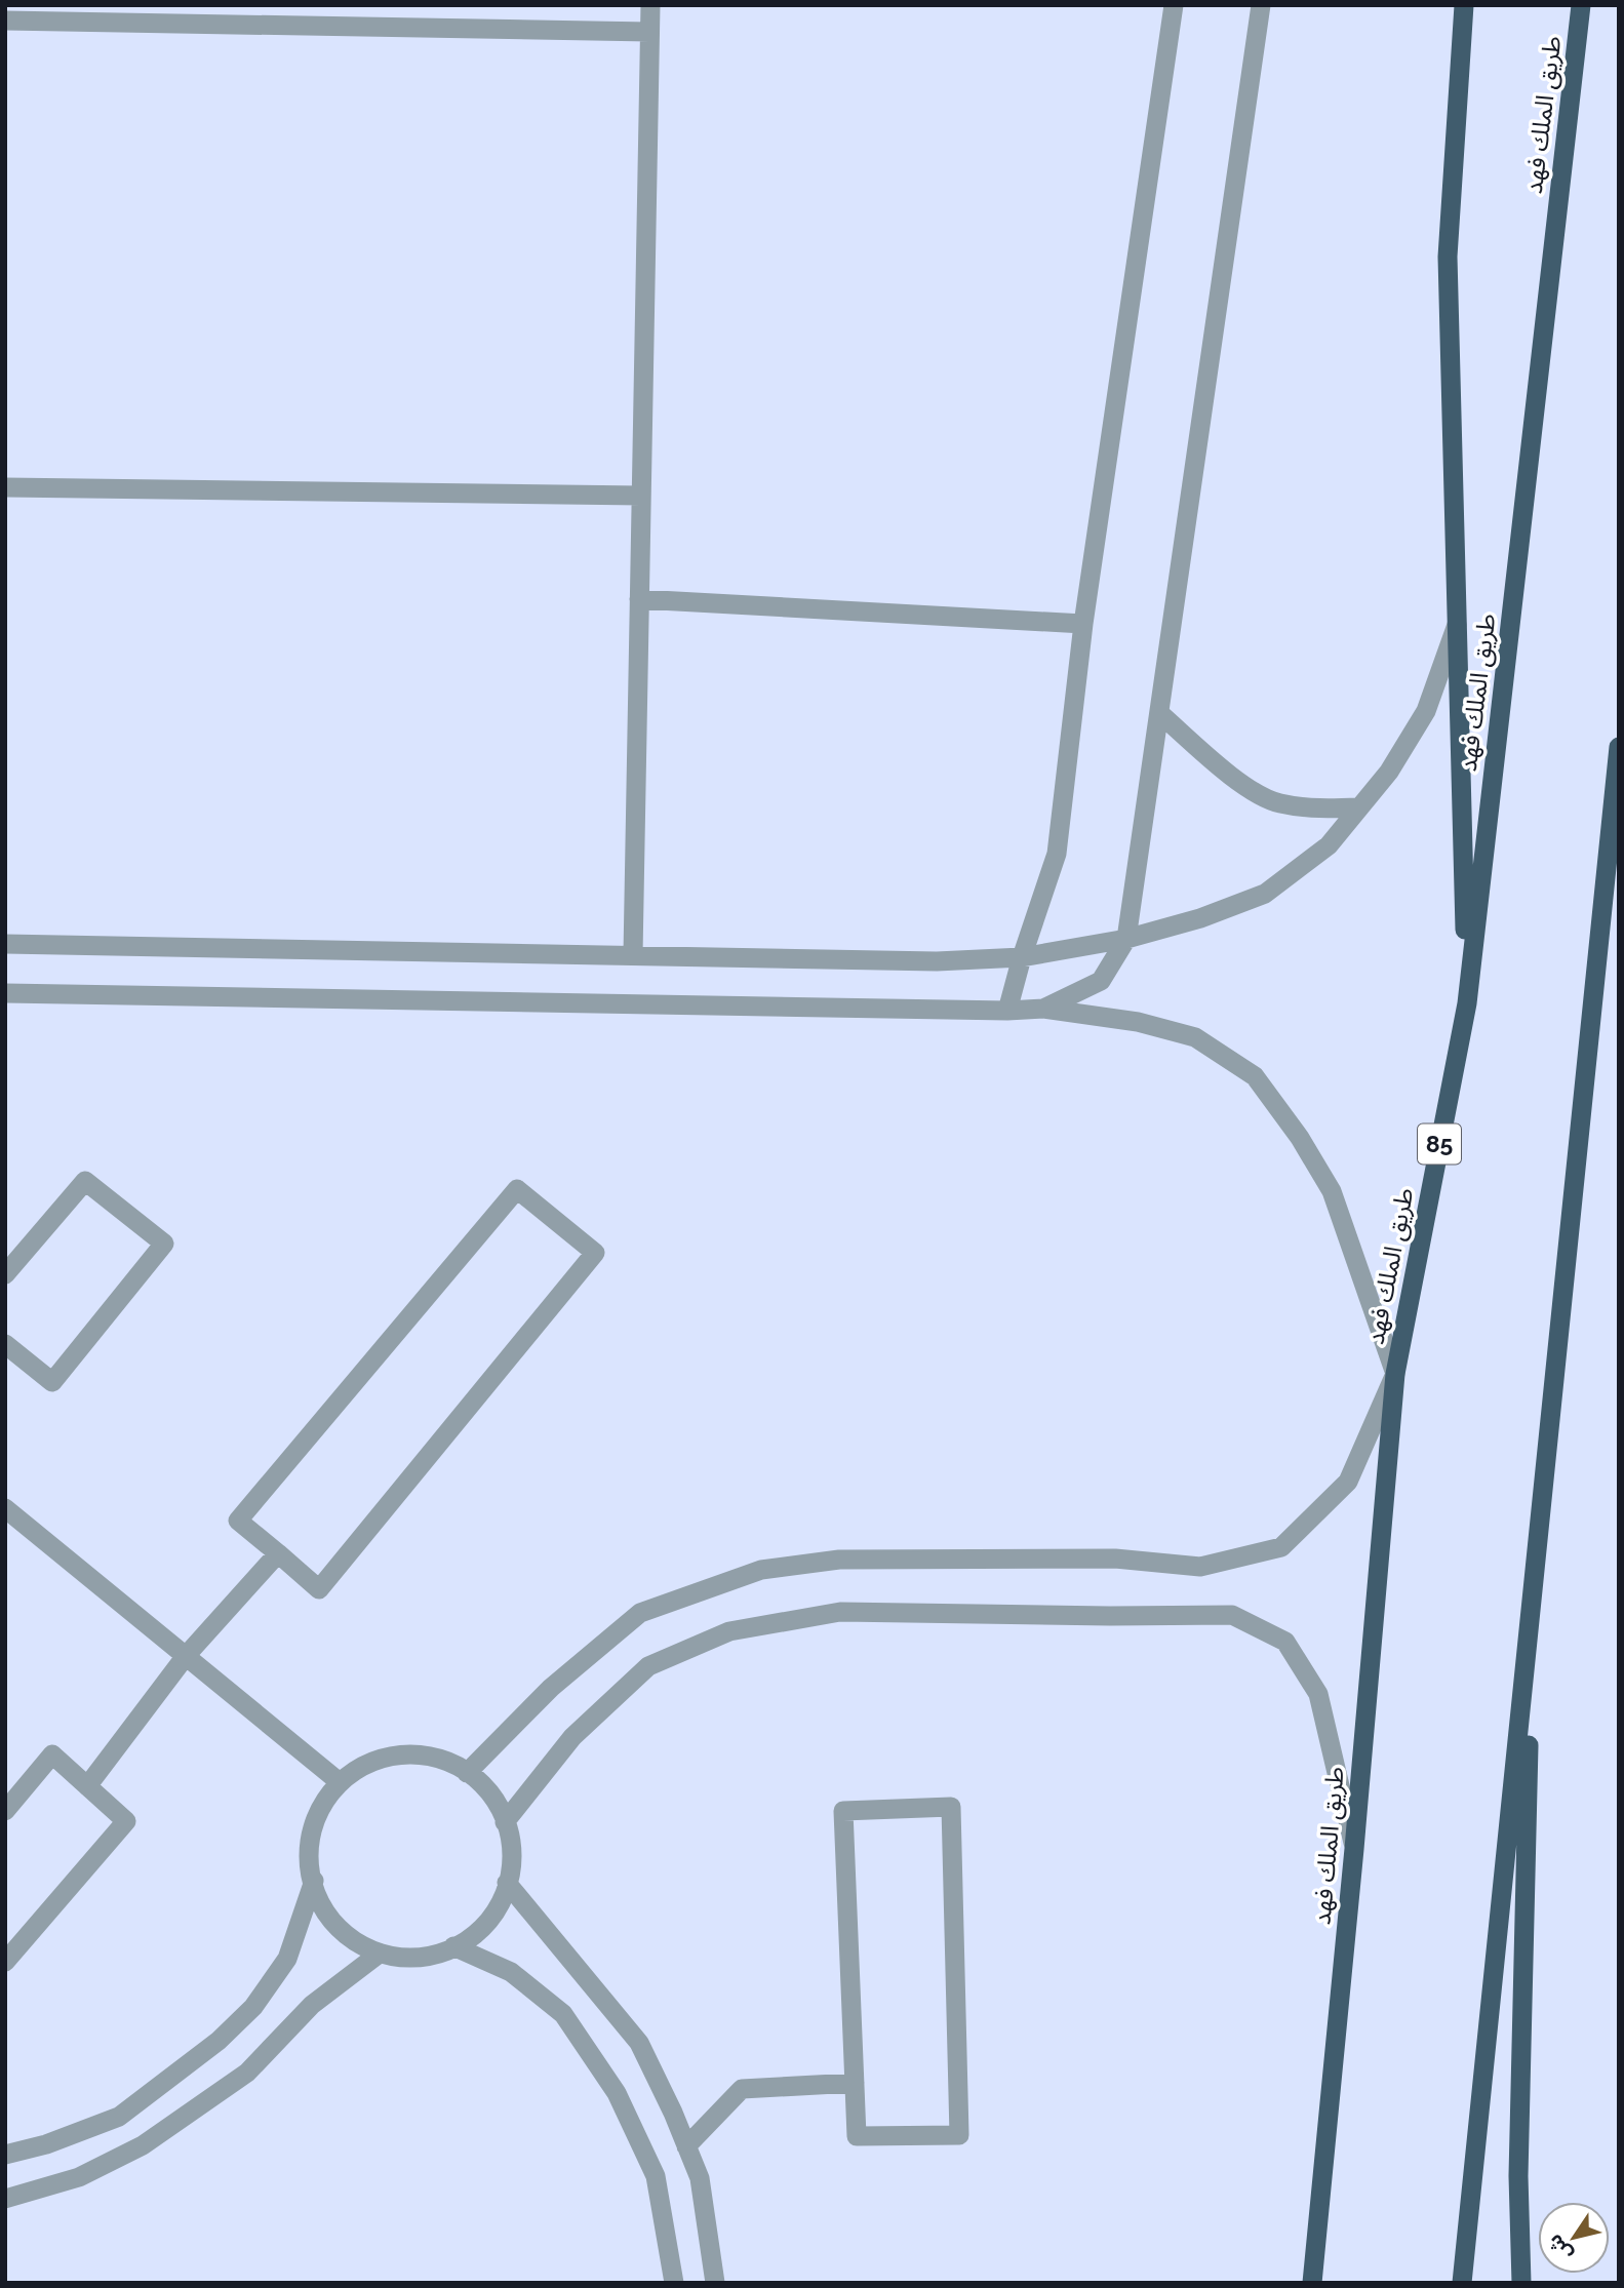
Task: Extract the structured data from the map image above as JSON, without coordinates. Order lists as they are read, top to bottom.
{
  "streets": {
    "highway": ["طريق الملك فهد", "85"]
  },
  "north": "bottom left"
}
